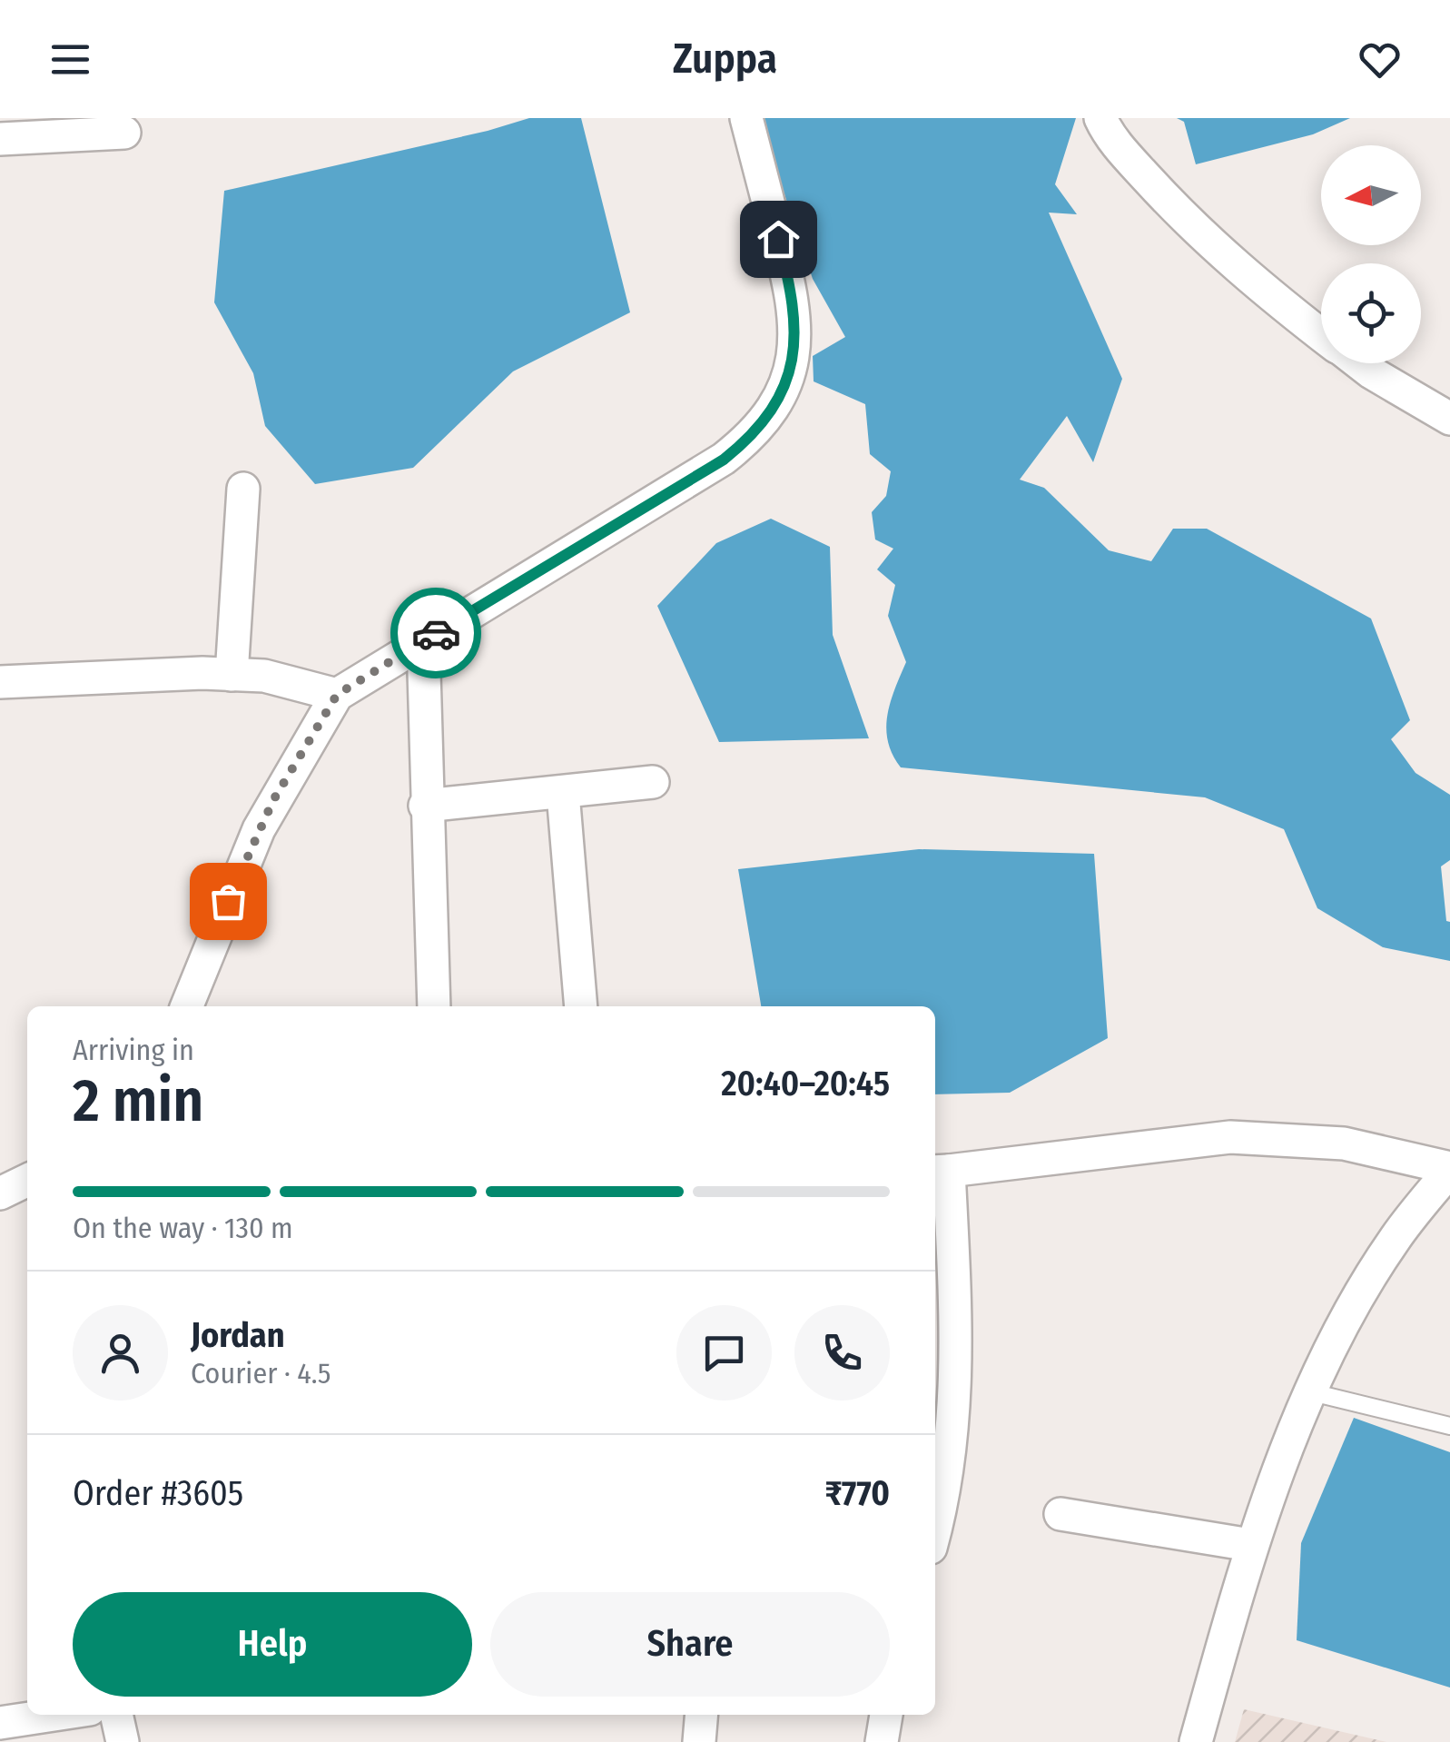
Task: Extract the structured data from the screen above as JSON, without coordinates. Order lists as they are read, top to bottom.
{
  "north": "left",
  "page": {
    "header": "Zuppa",
    "heading": ["2 min", "Arriving in", "20:40–20:45"],
    "panel": [
      "Jordan",
      "Courier · 4.5",
      "Order #3605",
      "₹770"
    ],
    "bar": "On the way · 130 m",
    "buttons": ["Help", "Share"]
  }
}
